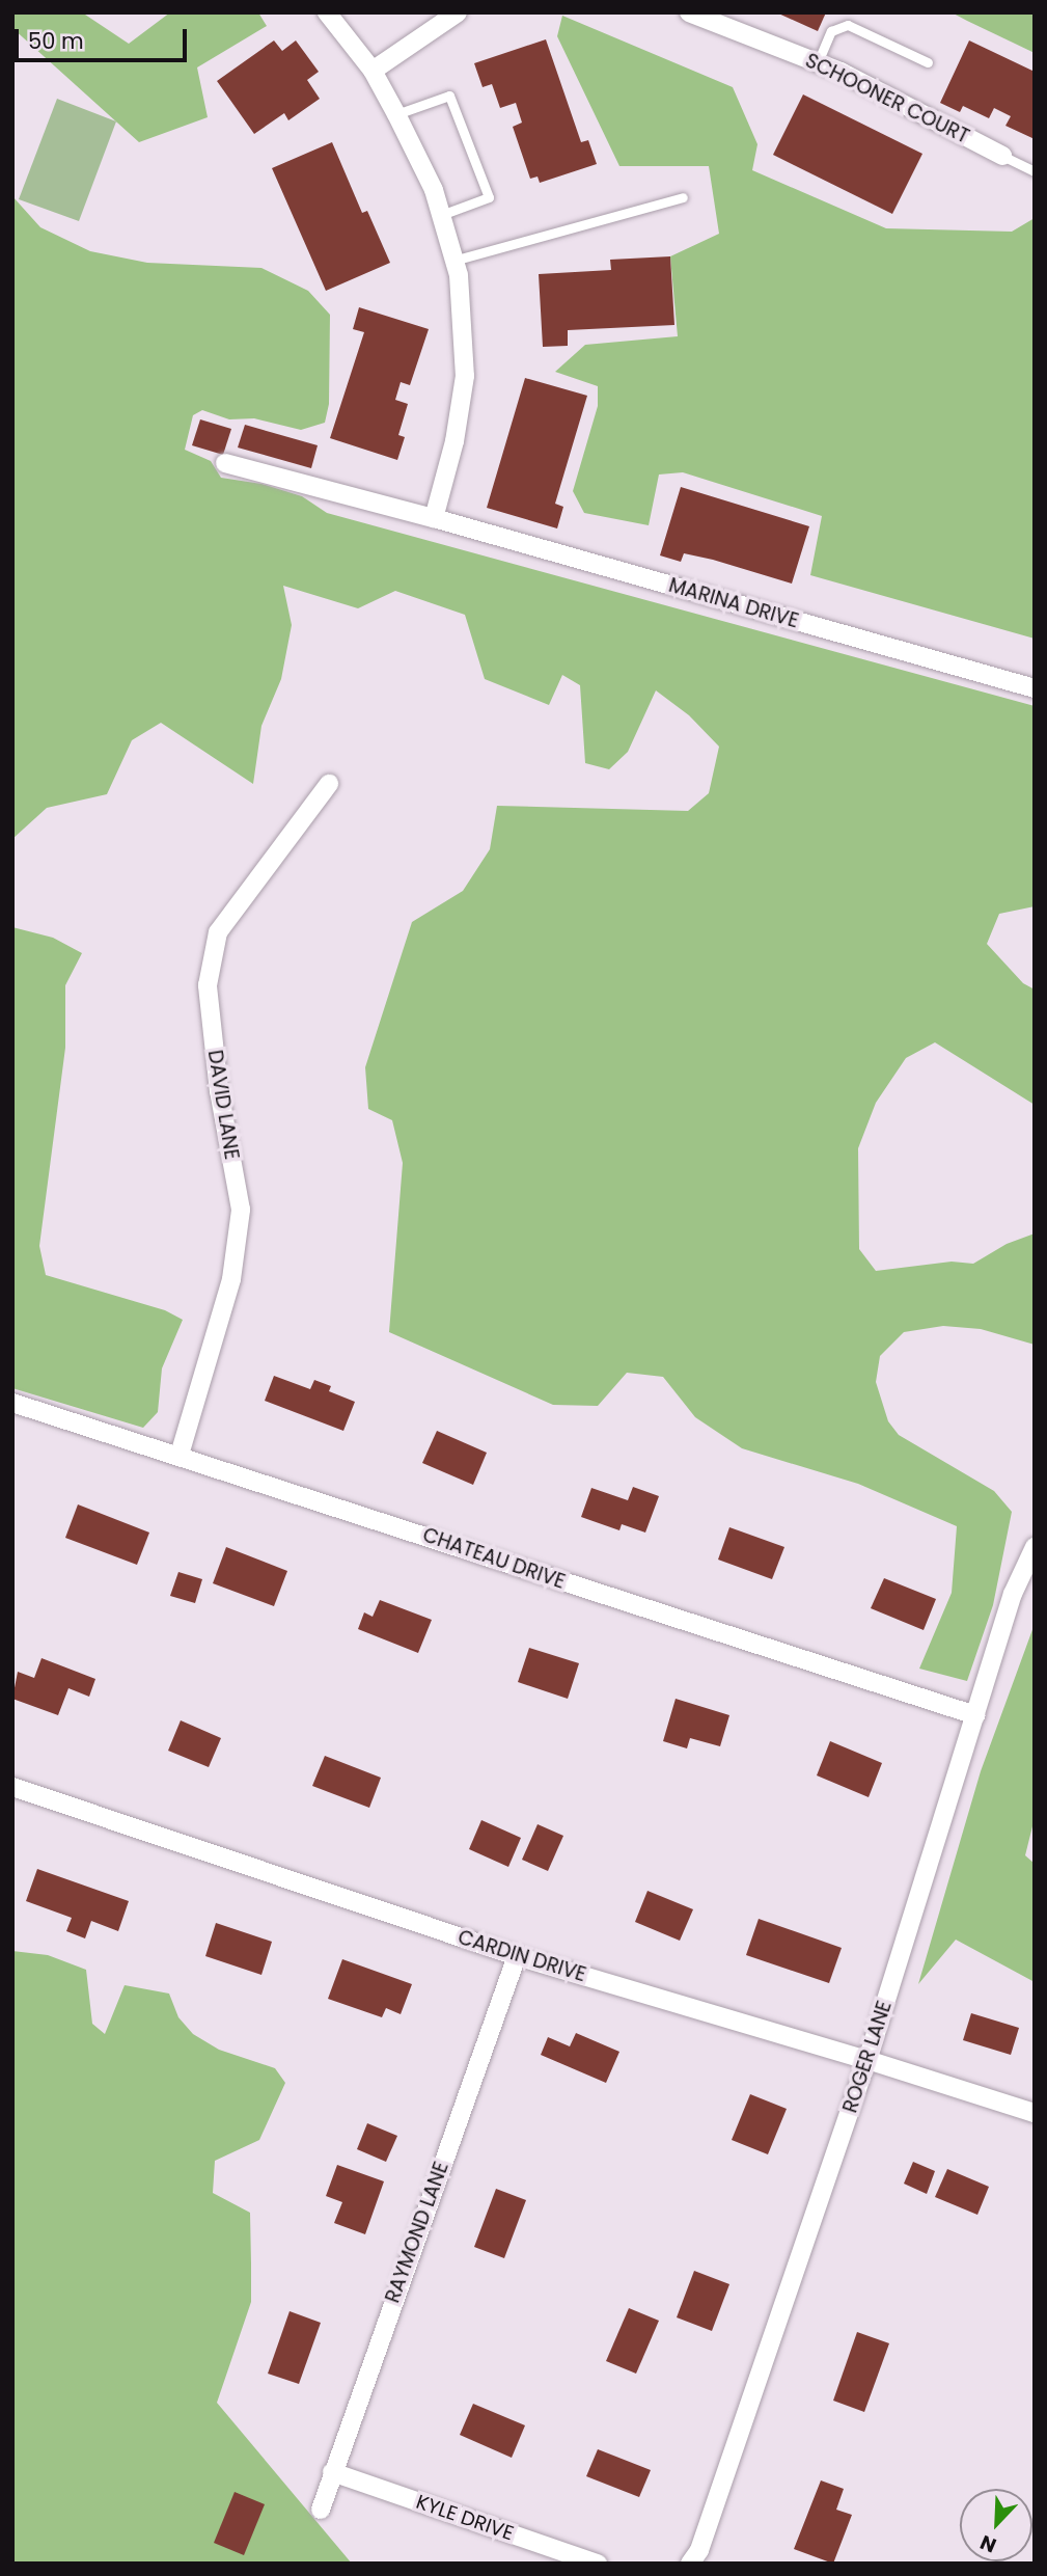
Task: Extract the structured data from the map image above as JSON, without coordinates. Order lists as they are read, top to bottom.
{
  "streets": {
    "street": [
      "SCHOONER COURT",
      "MARINA DRIVE",
      "DAVID LANE",
      "CHATEAU DRIVE",
      "CARDIN DRIVE",
      "ROGER LANE",
      "RAYMOND LANE",
      "KYLE DRIVE"
    ]
  },
  "crossings": [
    ["DAVID LANE", "CHATEAU DRIVE"],
    ["CHATEAU DRIVE", "ROGER LANE"],
    ["CARDIN DRIVE", "ROGER LANE"],
    ["CARDIN DRIVE", "RAYMOND LANE"],
    ["RAYMOND LANE", "KYLE DRIVE"]
  ],
  "scale_bar": "50 m",
  "north": "bottom left"
}
